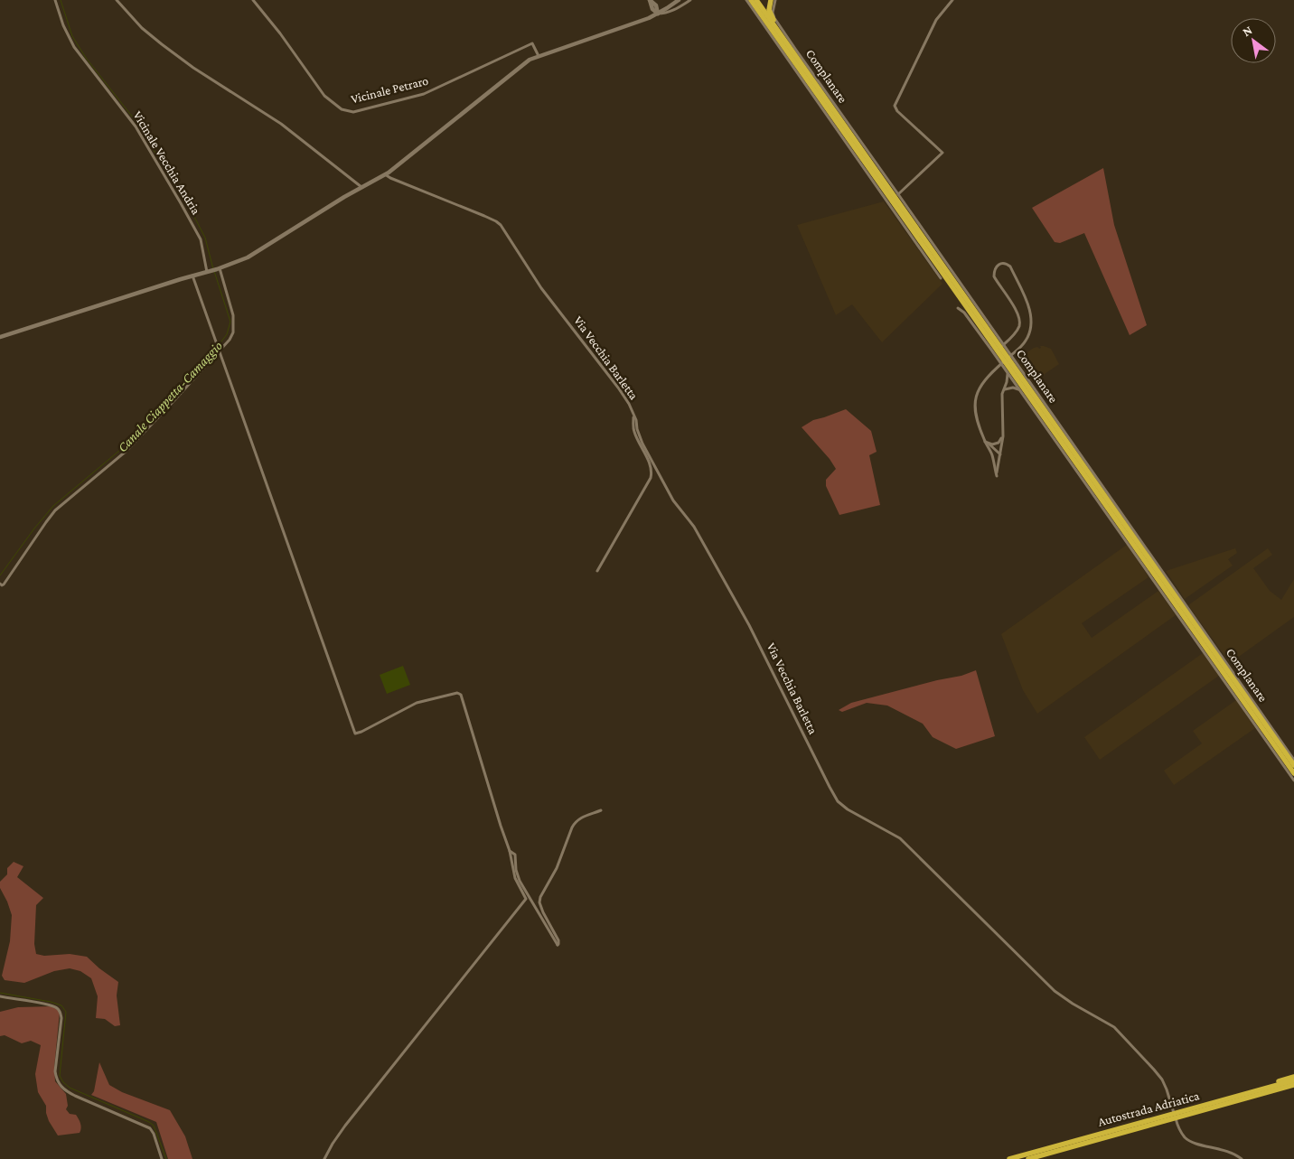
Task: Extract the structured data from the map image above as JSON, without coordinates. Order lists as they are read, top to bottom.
{
  "streets": {
    "highway": ["Autostrada Adriatica"],
    "street": [
      "Complanare",
      "Vicinale Petraro",
      "Vicinale Vecchia Andria",
      "Via Vecchia Barletta"
    ]
  },
  "water": ["Canale Ciappetta-Camaggio"],
  "north": "top left"
}
